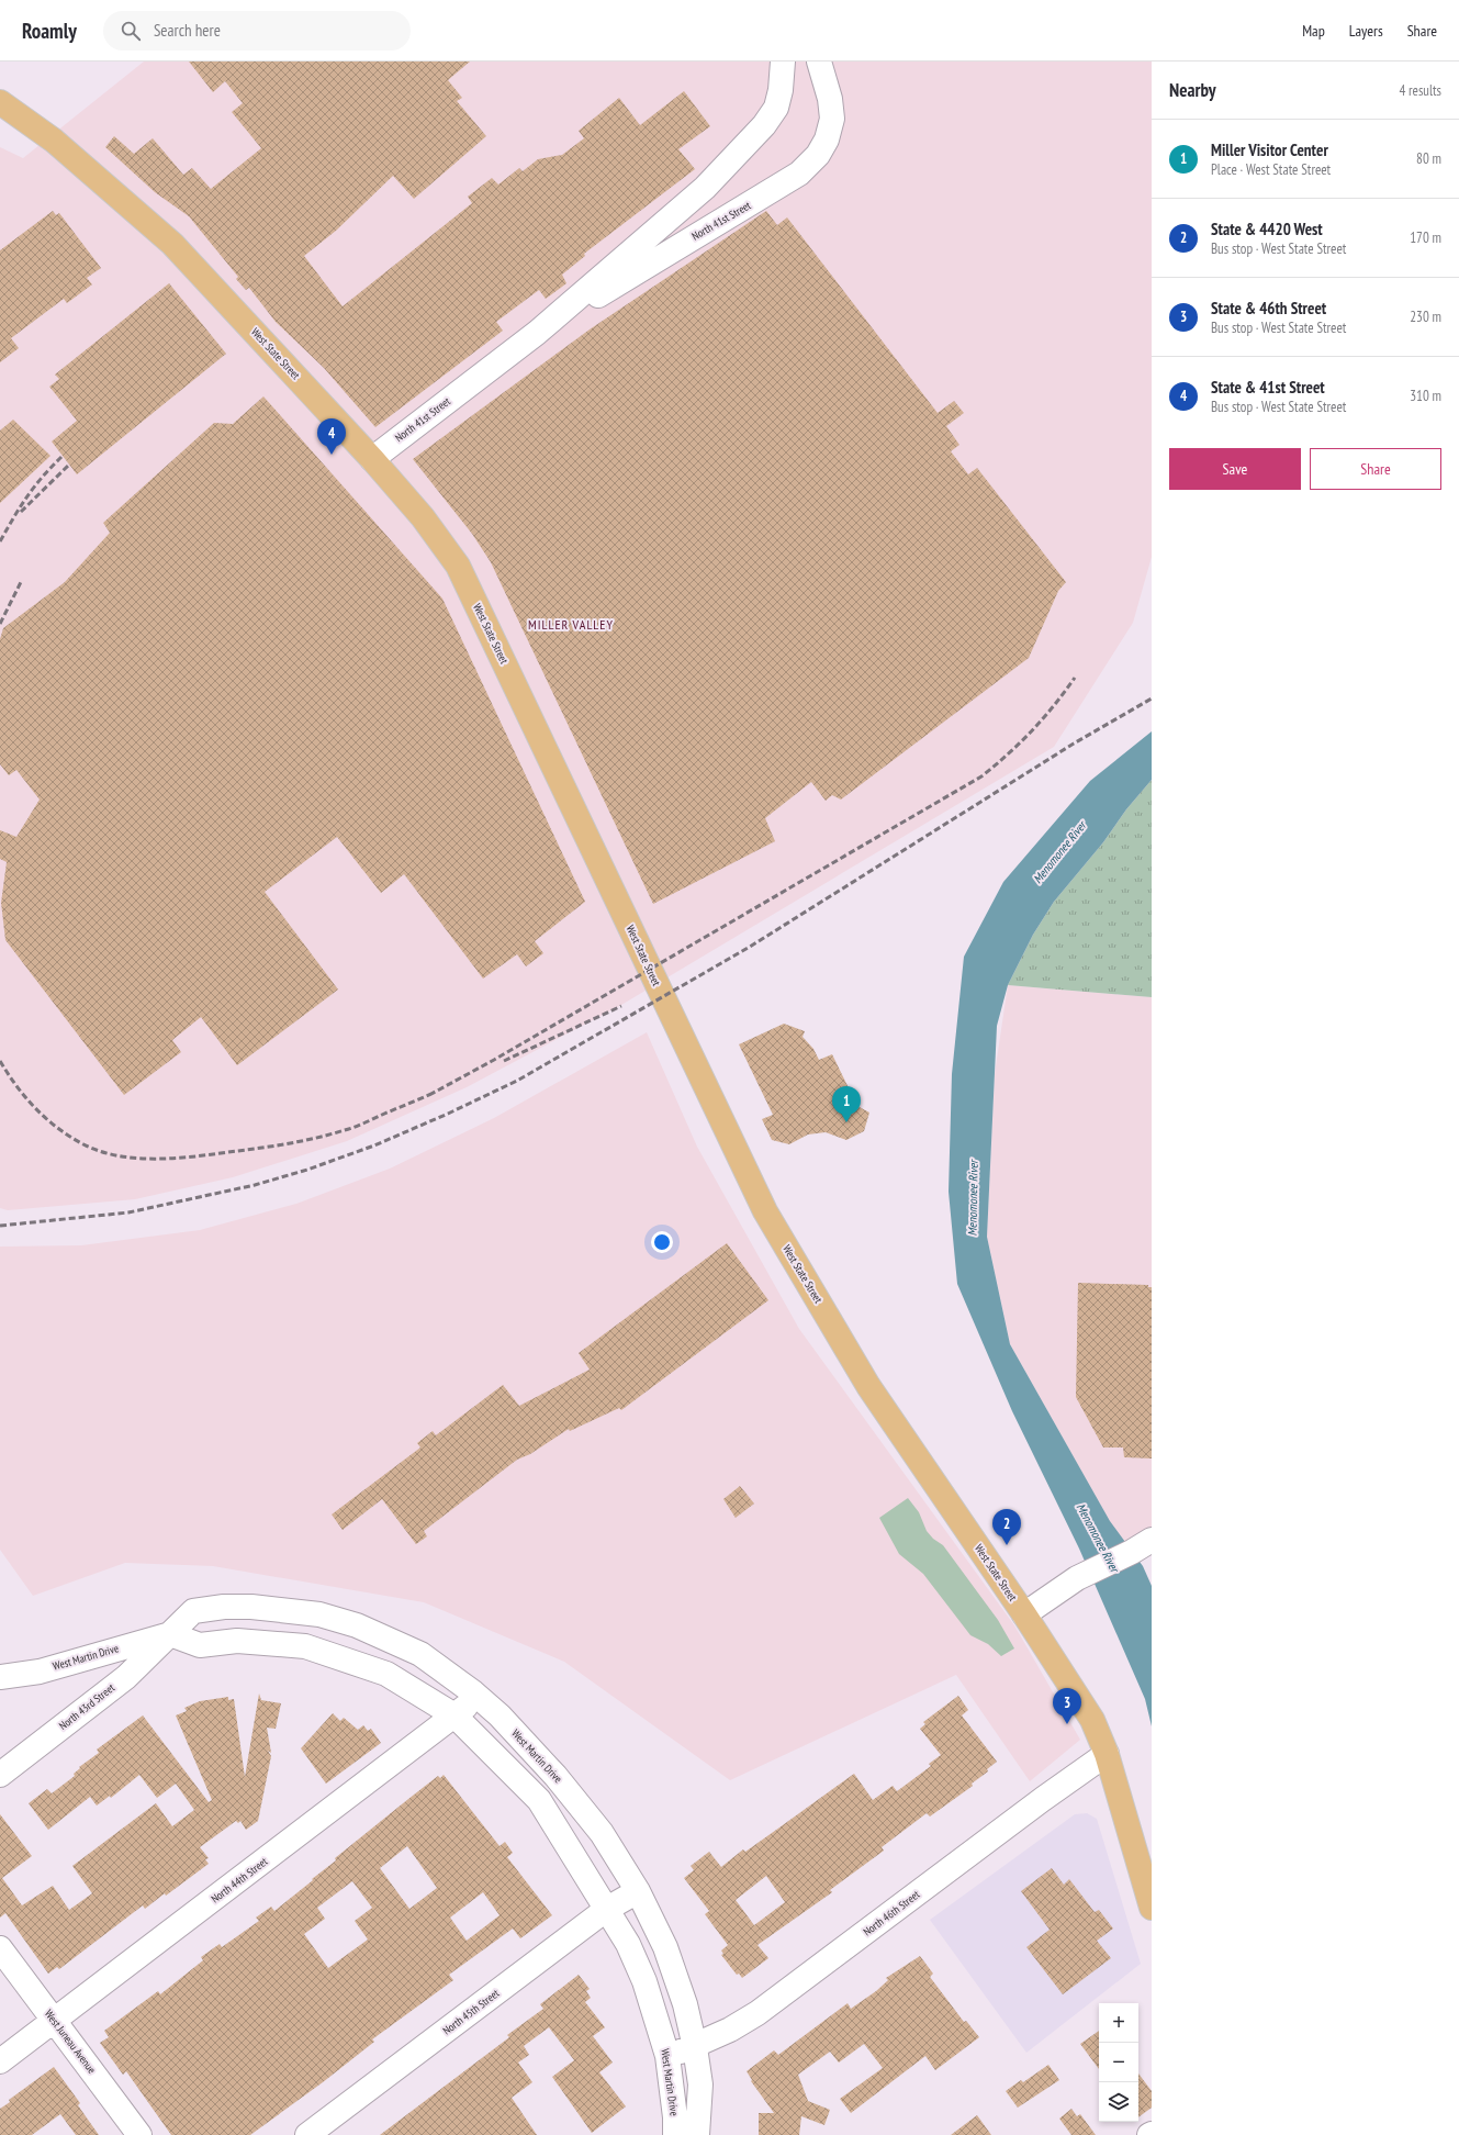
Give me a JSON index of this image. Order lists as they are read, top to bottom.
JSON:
{
  "streets": {
    "main road": ["West State Street"],
    "street": [
      "North 41st Street",
      "West Martin Drive",
      "North 43rd Street",
      "North 44th Street",
      "North 46th Street",
      "North 45th Street",
      "West Juneau Avenue"
    ]
  },
  "crossings": [
    ["North 41st Street", "West State Street"],
    ["West State Street", "North 46th Street"],
    ["West Martin Drive", "North 43rd Street"],
    ["West Martin Drive", "North 44th Street"],
    ["West Martin Drive", "North 46th Street"],
    ["West Martin Drive", "North 45th Street"],
    ["North 44th Street", "West Juneau Avenue"]
  ],
  "districts": ["MILLER VALLEY"],
  "water": ["Menomonee River"],
  "page": {
    "header": "Roamly",
    "search": "Search here",
    "nav": ["Map", "Layers", "Share"],
    "heading": ["Nearby", "4 results"],
    "list": [
      {
        "mark": "1",
        "name": "Miller Visitor Center",
        "note": "Place · West State Street",
        "value": "80 m"
      },
      {
        "mark": "2",
        "name": "State & 4420 West",
        "note": "Bus stop · West State Street",
        "value": "170 m"
      },
      {
        "mark": "3",
        "name": "State & 46th Street",
        "note": "Bus stop · West State Street",
        "value": "230 m"
      },
      {
        "mark": "4",
        "name": "State & 41st Street",
        "note": "Bus stop · West State Street",
        "value": "310 m"
      }
    ],
    "pins": [
      "4",
      "1",
      "2",
      "3"
    ],
    "buttons": ["Save", "Share"],
    "map_buttons": ["+", "−"]
  }
}
